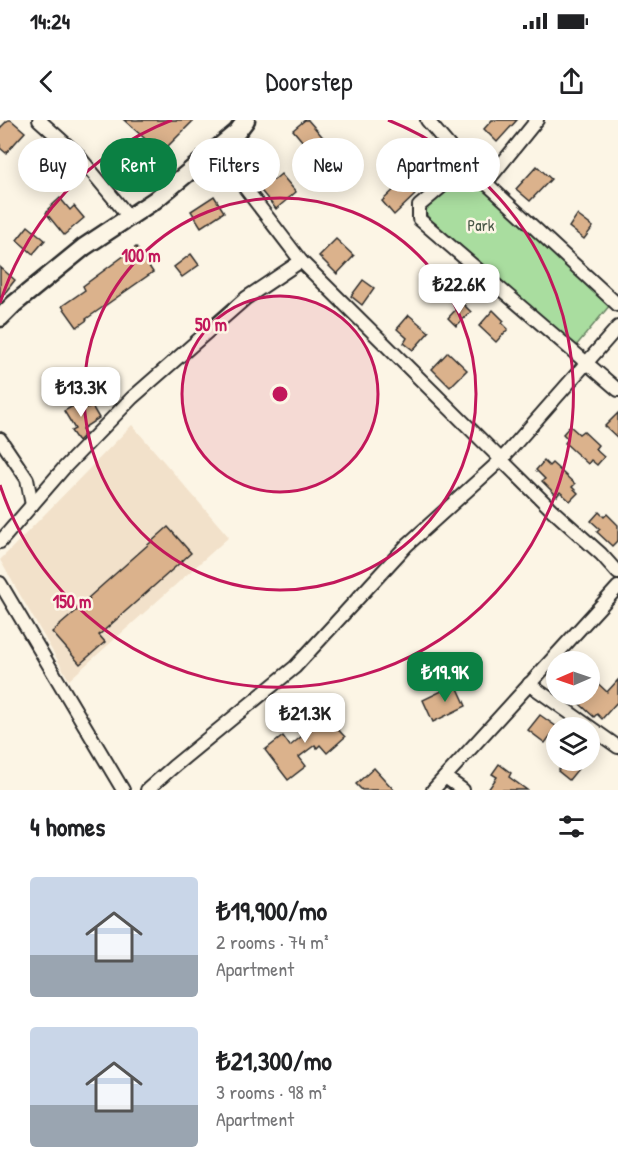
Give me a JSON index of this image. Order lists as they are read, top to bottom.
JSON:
{
  "parks": ["Park"],
  "north": "left",
  "page": {
    "status": "14:24",
    "header": "Doorstep",
    "chip": [
      "Buy",
      "Rent",
      "Filters",
      "New",
      "Apartment"
    ],
    "price": [
      "₺22.6K",
      "₺13.3K",
      "₺19.9K",
      "₺21.3K"
    ],
    "heading": "4 homes",
    "list": [
      {
        "name": "₺19,900/mo",
        "note": "2 rooms · 74 m² · Apartment"
      },
      {
        "name": "₺21,300/mo",
        "note": "3 rooms · 98 m² · Apartment"
      }
    ]
  },
  "rings": ["100 m", "50 m", "150 m"]
}
